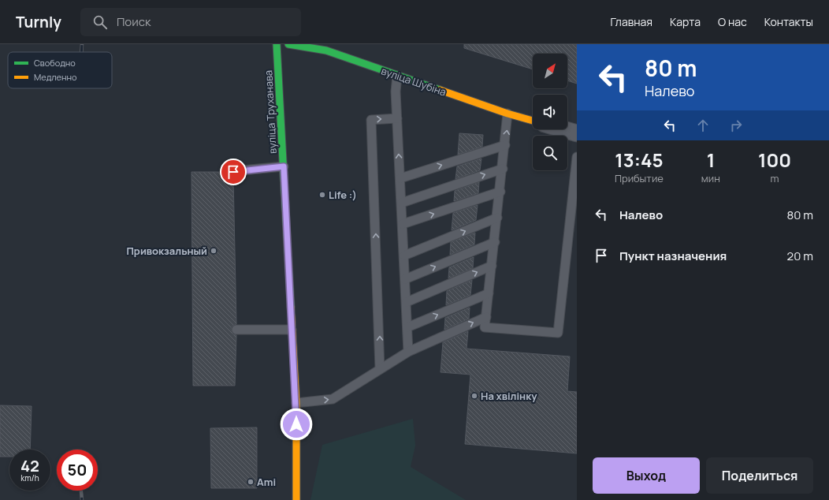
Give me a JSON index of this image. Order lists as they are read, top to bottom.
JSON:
{
  "streets": {
    "main road": ["вуліца Шубіна", "вуліца Труханава"]
  },
  "places": [
    "Life :)",
    "Привокзальный",
    "На хвілінку",
    "Ami"
  ],
  "legend": ["Свободно", "Медленно"],
  "north": "top right",
  "page": {
    "header": "Turnly",
    "search": "Поиск",
    "nav": [
      "Главная",
      "Карта",
      "О нас",
      "Контакты"
    ],
    "turn": ["80 m", "Налево"],
    "eta": [
      "13:45",
      "Прибытие",
      "1",
      "мин",
      "100",
      "m"
    ],
    "list": [
      {
        "name": "Налево",
        "value": "80 m"
      },
      {
        "name": "Пункт назначения",
        "value": "20 m"
      }
    ],
    "speed": "42 km/h",
    "limit": "50",
    "buttons": ["Выход", "Поделиться"]
  }
}
